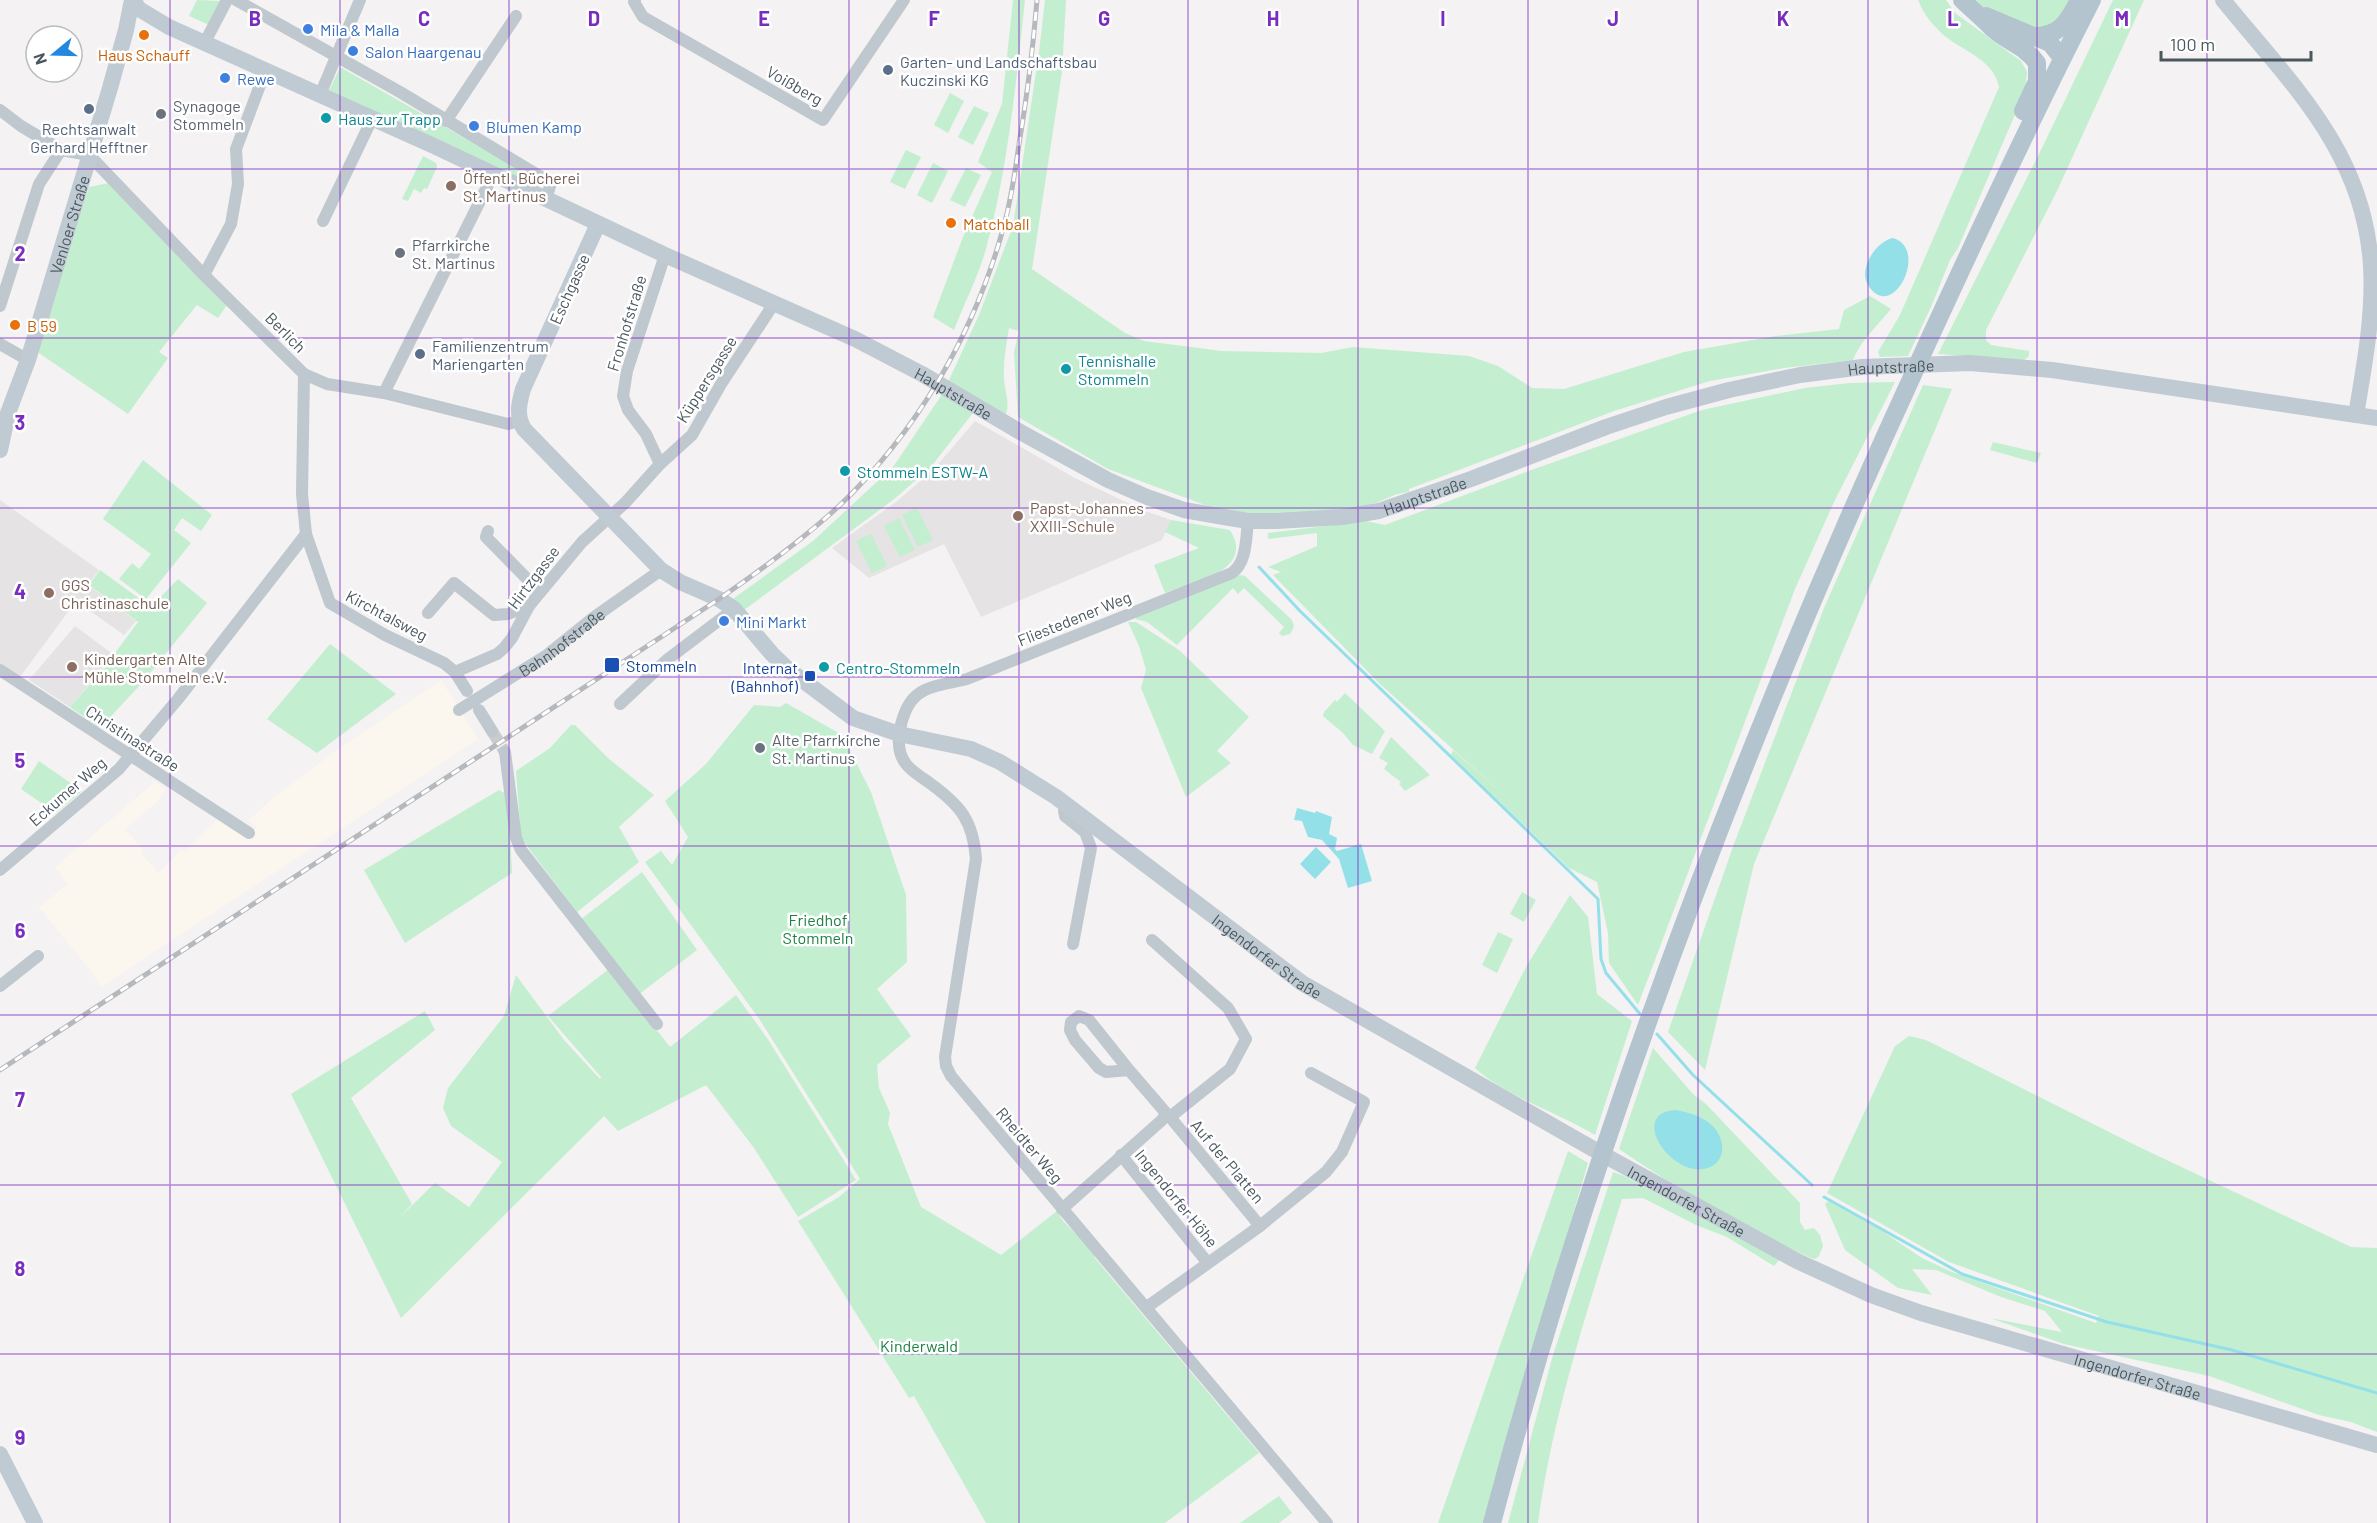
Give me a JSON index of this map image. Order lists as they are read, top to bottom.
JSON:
{
  "streets": {
    "street": [
      "Voißberg",
      "Venloer Straße",
      "Eschgasse",
      "Fronhofstraße",
      "Berlich",
      "Hauptstraße",
      "Küppersgasse",
      "Hirtzgasse",
      "Kirchtalsweg",
      "Fliestedener Weg",
      "Bahnhofstraße",
      "Christinastraße",
      "Eckumer Weg",
      "Ingendorfer Straße",
      "Rheidter Weg",
      "Auf der Platten",
      "Ingendorfer Höhe"
    ]
  },
  "crossings": [
    ["Venloer Straße", "Berlich"],
    ["Venloer Straße", "Hauptstraße"],
    ["Eschgasse", "Berlich"],
    ["Eschgasse", "Hauptstraße"],
    ["Fronhofstraße", "Hauptstraße"],
    ["Fronhofstraße", "Küppersgasse"],
    ["Berlich", "Kirchtalsweg"],
    ["Hauptstraße", "Küppersgasse"],
    ["Hauptstraße", "Fliestedener Weg"],
    ["Küppersgasse", "Hirtzgasse"],
    ["Hirtzgasse", "Kirchtalsweg"],
    ["Kirchtalsweg", "Eckumer Weg"],
    ["Fliestedener Weg", "Ingendorfer Straße"],
    ["Fliestedener Weg", "Rheidter Weg"],
    ["Bahnhofstraße", "Ingendorfer Straße"],
    ["Christinastraße", "Eckumer Weg"],
    ["Ingendorfer Straße", "Rheidter Weg"],
    ["Rheidter Weg", "Auf der Platten"],
    ["Rheidter Weg", "Ingendorfer Höhe"],
    ["Auf der Platten", "Ingendorfer Höhe"]
  ],
  "parks": ["Friedhof Stommeln", "Kinderwald"],
  "places": {
    "other": [
      "Mila & Malla",
      "Haus Schauff",
      "Salon Haargenau",
      "Garten- und Landschaftsbau Kuczinski KG",
      "Rewe",
      "Rechtsanwalt Gerhard Hefftner",
      "Synagoge Stommeln",
      "Haus zur Trapp",
      "Blumen Kamp",
      "Öffentl. Bücherei St. Martinus",
      "Matchball",
      "Pfarrkirche St. Martinus",
      "B 59",
      "Familienzentrum Mariengarten",
      "Tennishalle Stommeln",
      "Stommeln ESTW-A",
      "Papst-Johannes XXIII-Schule",
      "GGS Christinaschule",
      "Mini Markt",
      "Kindergarten Alte Mühle Stommeln e.V.",
      "Centro-Stommeln",
      "Alte Pfarrkirche St. Martinus"
    ],
    "transit": ["Stommeln", "Internat (Bahnhof)"]
  },
  "scale_bar": "100 m",
  "north": "left",
  "grid": {
    "columns": [
      "B",
      "C",
      "D",
      "E",
      "F",
      "G",
      "H",
      "I",
      "J",
      "K",
      "L",
      "M"
    ],
    "rows": [
      "2",
      "3",
      "4",
      "5",
      "6",
      "7",
      "8",
      "9"
    ]
  }
}
